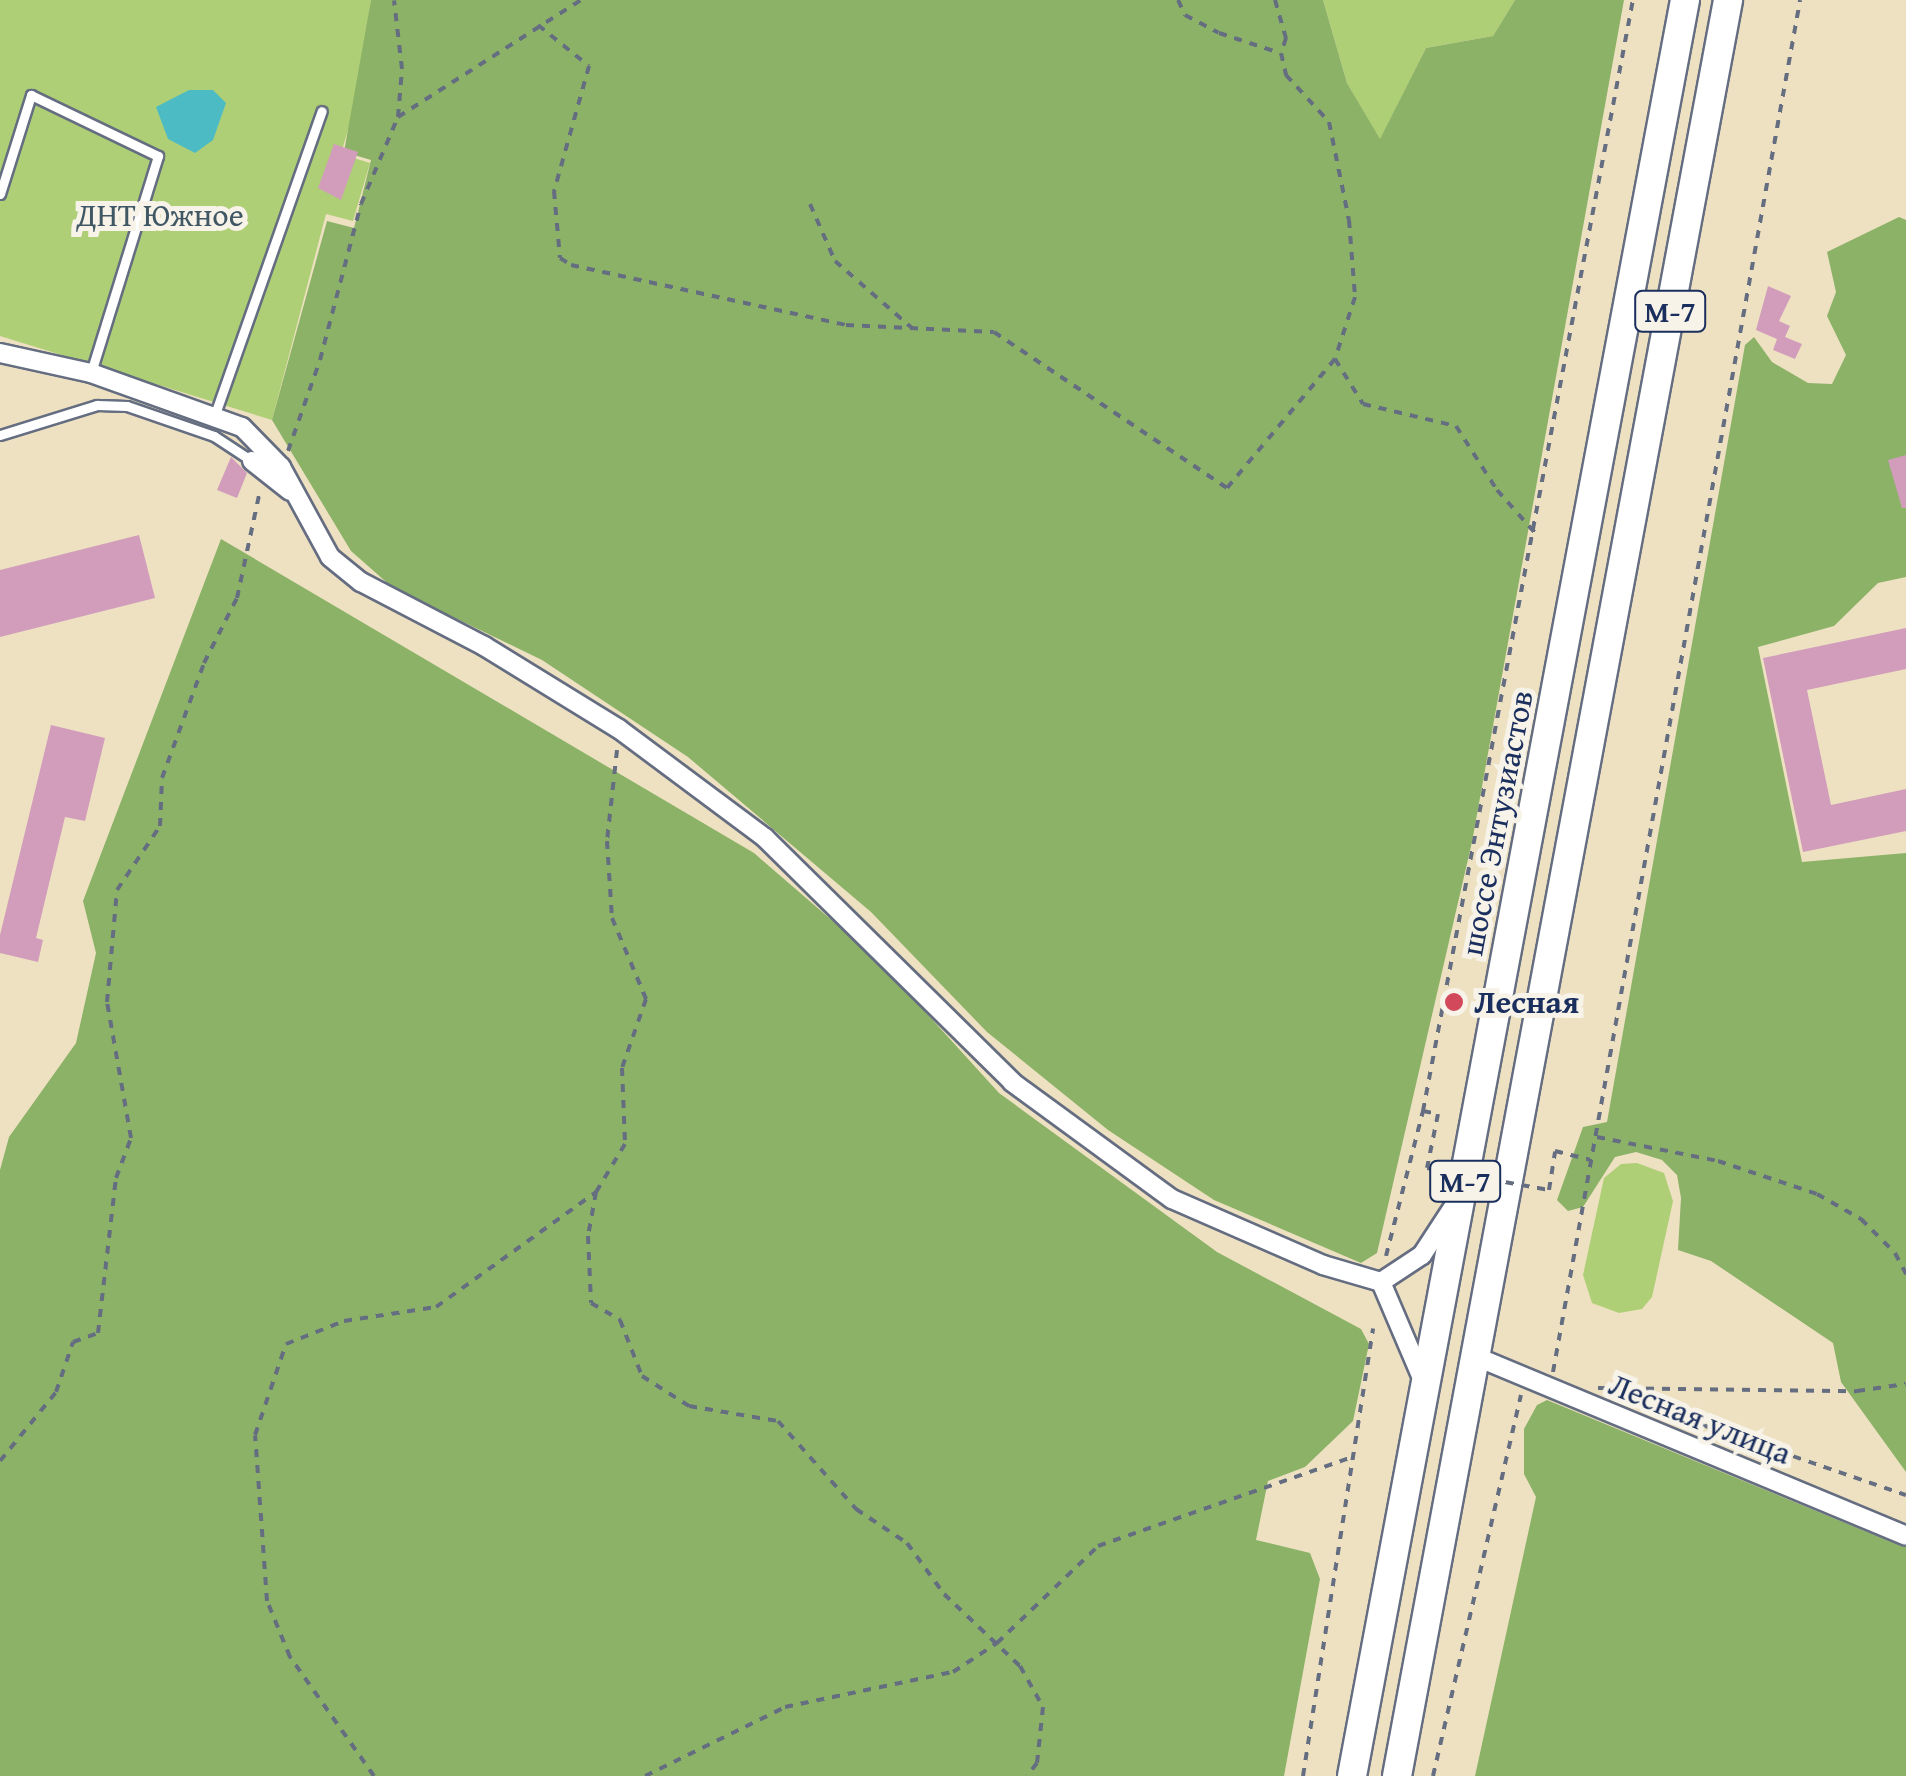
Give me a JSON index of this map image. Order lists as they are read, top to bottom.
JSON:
{
  "streets": {
    "highway": ["М-7", "шоссе Энтузиастов"],
    "street": ["Лесная улица"]
  },
  "crossings": [
    ["М-7", "Лесная улица"]
  ],
  "parks": ["ДНТ Южное"],
  "places": ["Лесная"]
}
